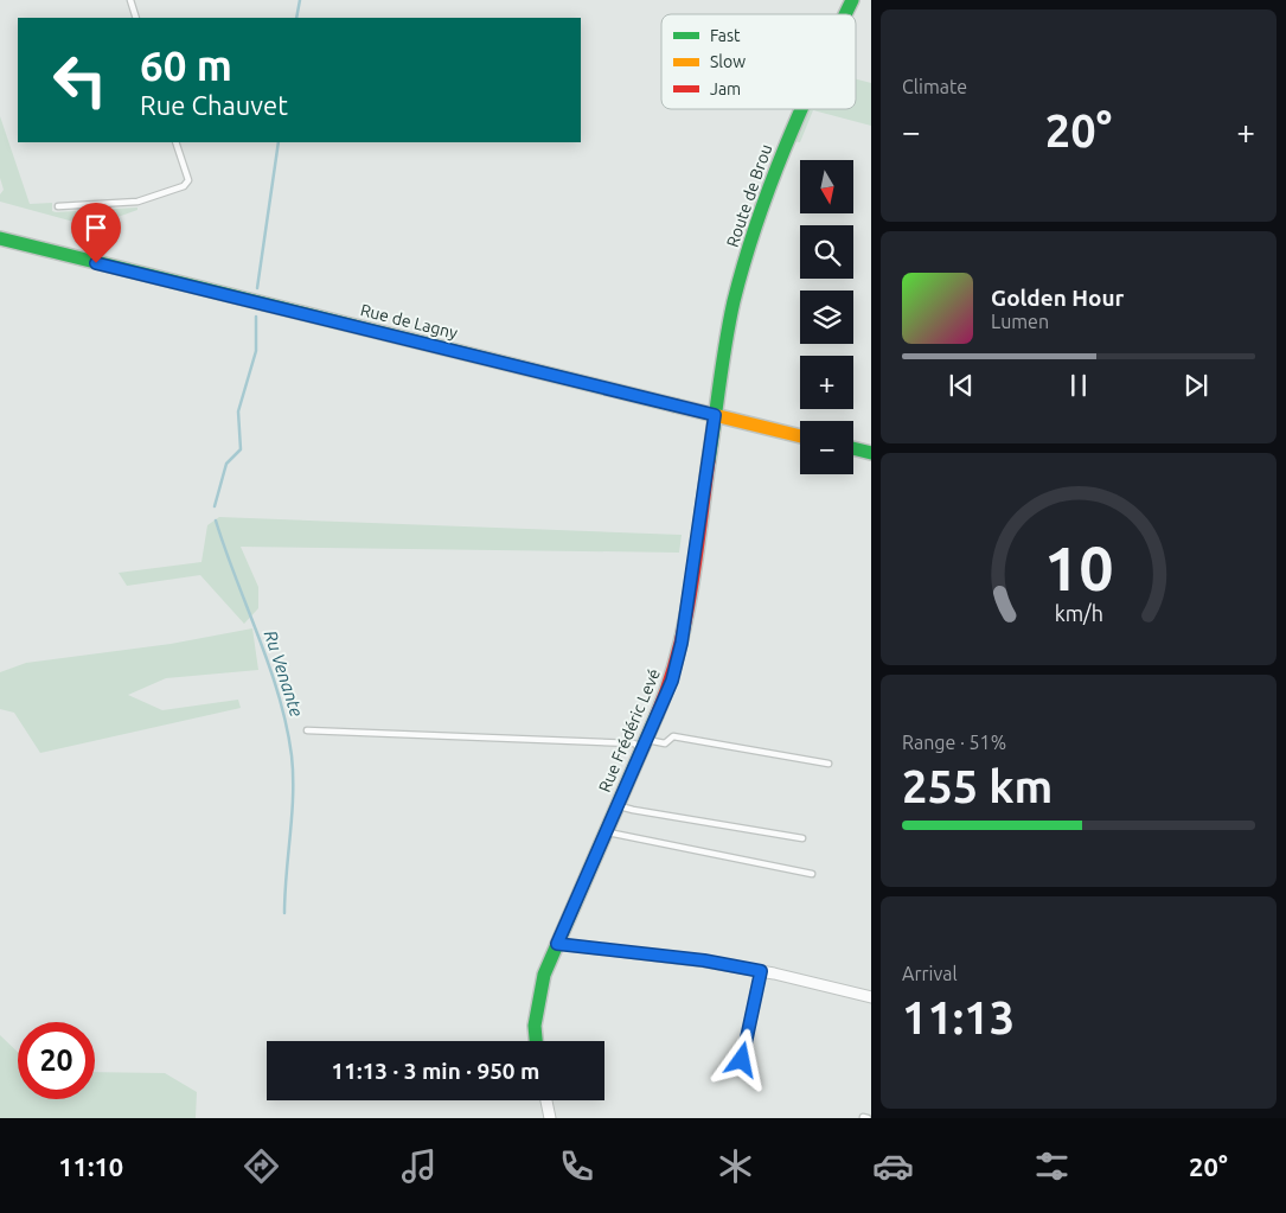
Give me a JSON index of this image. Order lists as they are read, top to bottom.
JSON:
{
  "streets": {
    "street": ["Route de Brou", "Rue de Lagny", "Rue Frédéric Levé"]
  },
  "crossings": [
    ["Route de Brou", "Rue de Lagny"],
    ["Route de Brou", "Rue Frédéric Levé"],
    ["Rue de Lagny", "Rue Frédéric Levé"]
  ],
  "water": ["Ru Venante"],
  "legend": ["Fast", "Slow", "Jam"],
  "north": "bottom",
  "page": {
    "tile": [
      "Climate",
      ["Range · 51%", "255 km"],
      ["Arrival", "11:13"]
    ],
    "turn": ["60 m", "Rue Chauvet"],
    "heat": ["−", "20°", "+"],
    "map_buttons": ["+", "−"],
    "song": ["Golden Hour", "Lumen"],
    "limit": "20",
    "trip": "11:13 · 3 min · 950 m",
    "tabs": ["11:10", "20°"],
    "gauge": ["10", "km/h"]
  }
}
